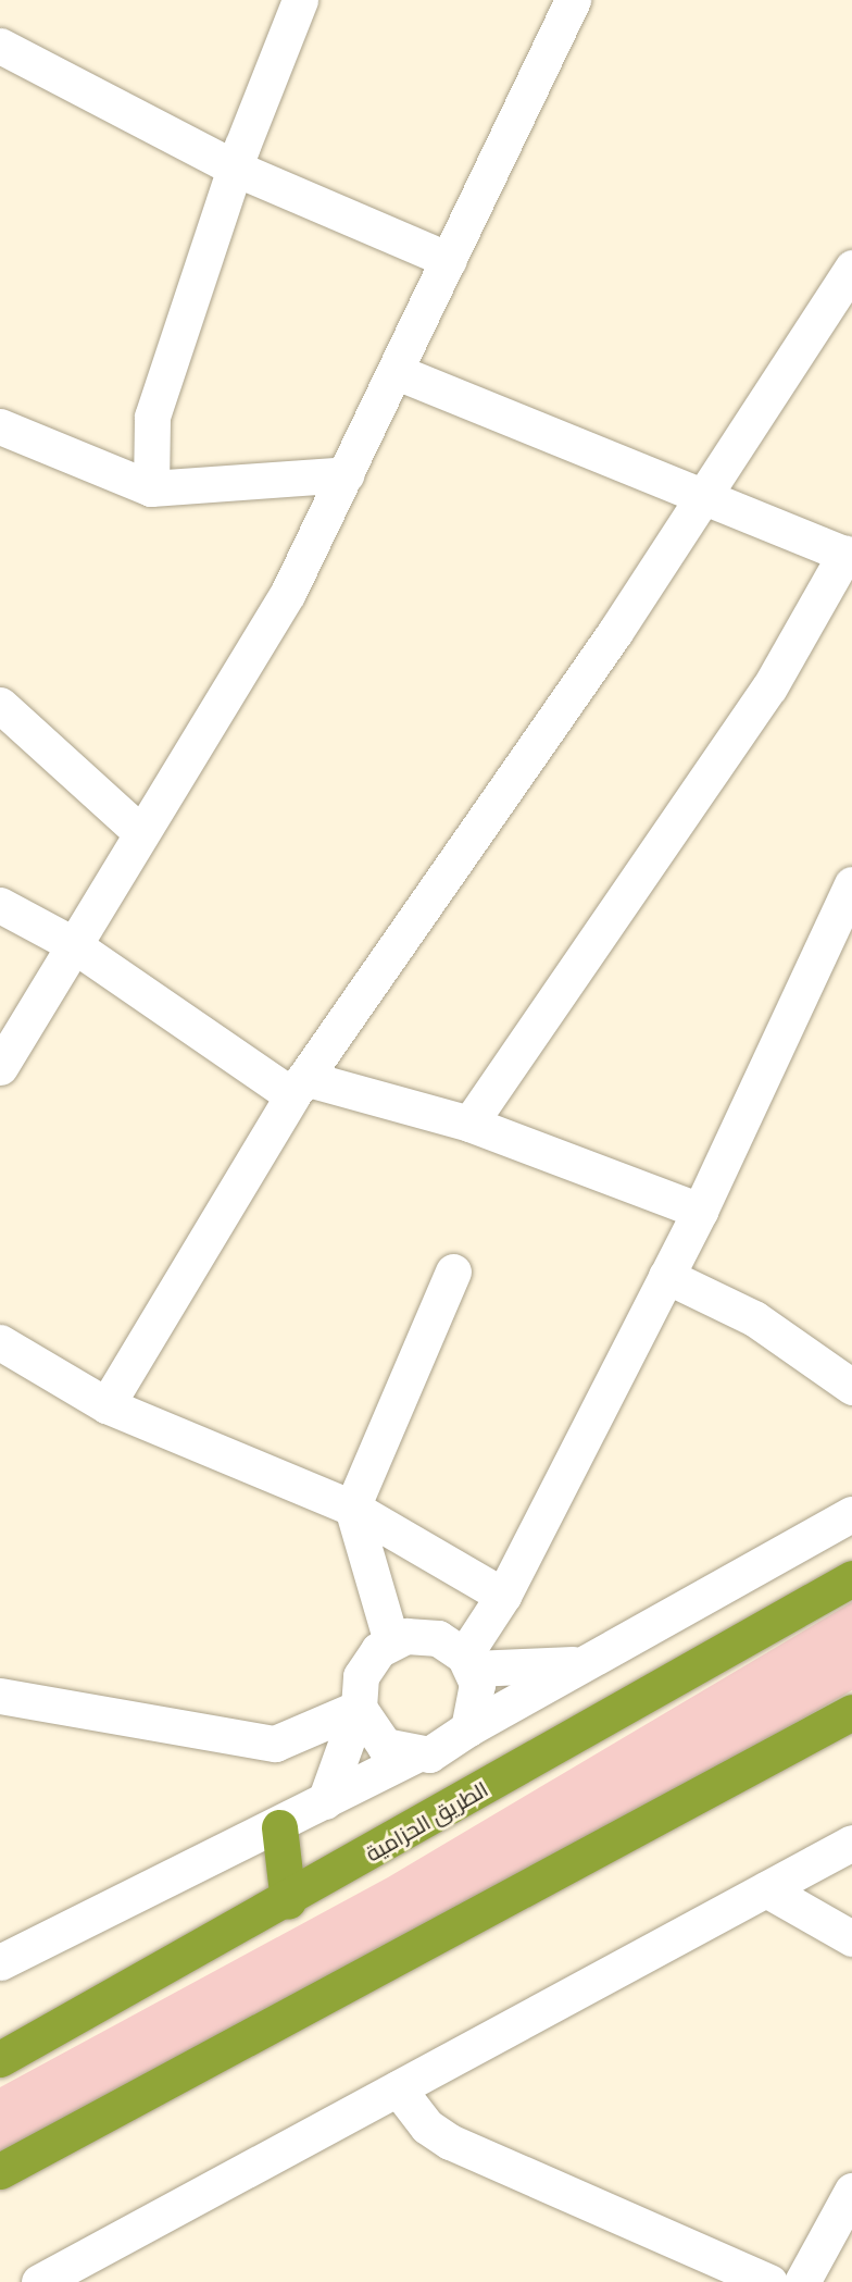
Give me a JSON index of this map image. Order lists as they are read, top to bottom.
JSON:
{
  "streets": {
    "highway": ["الطريق الحزامية"]
  }
}
